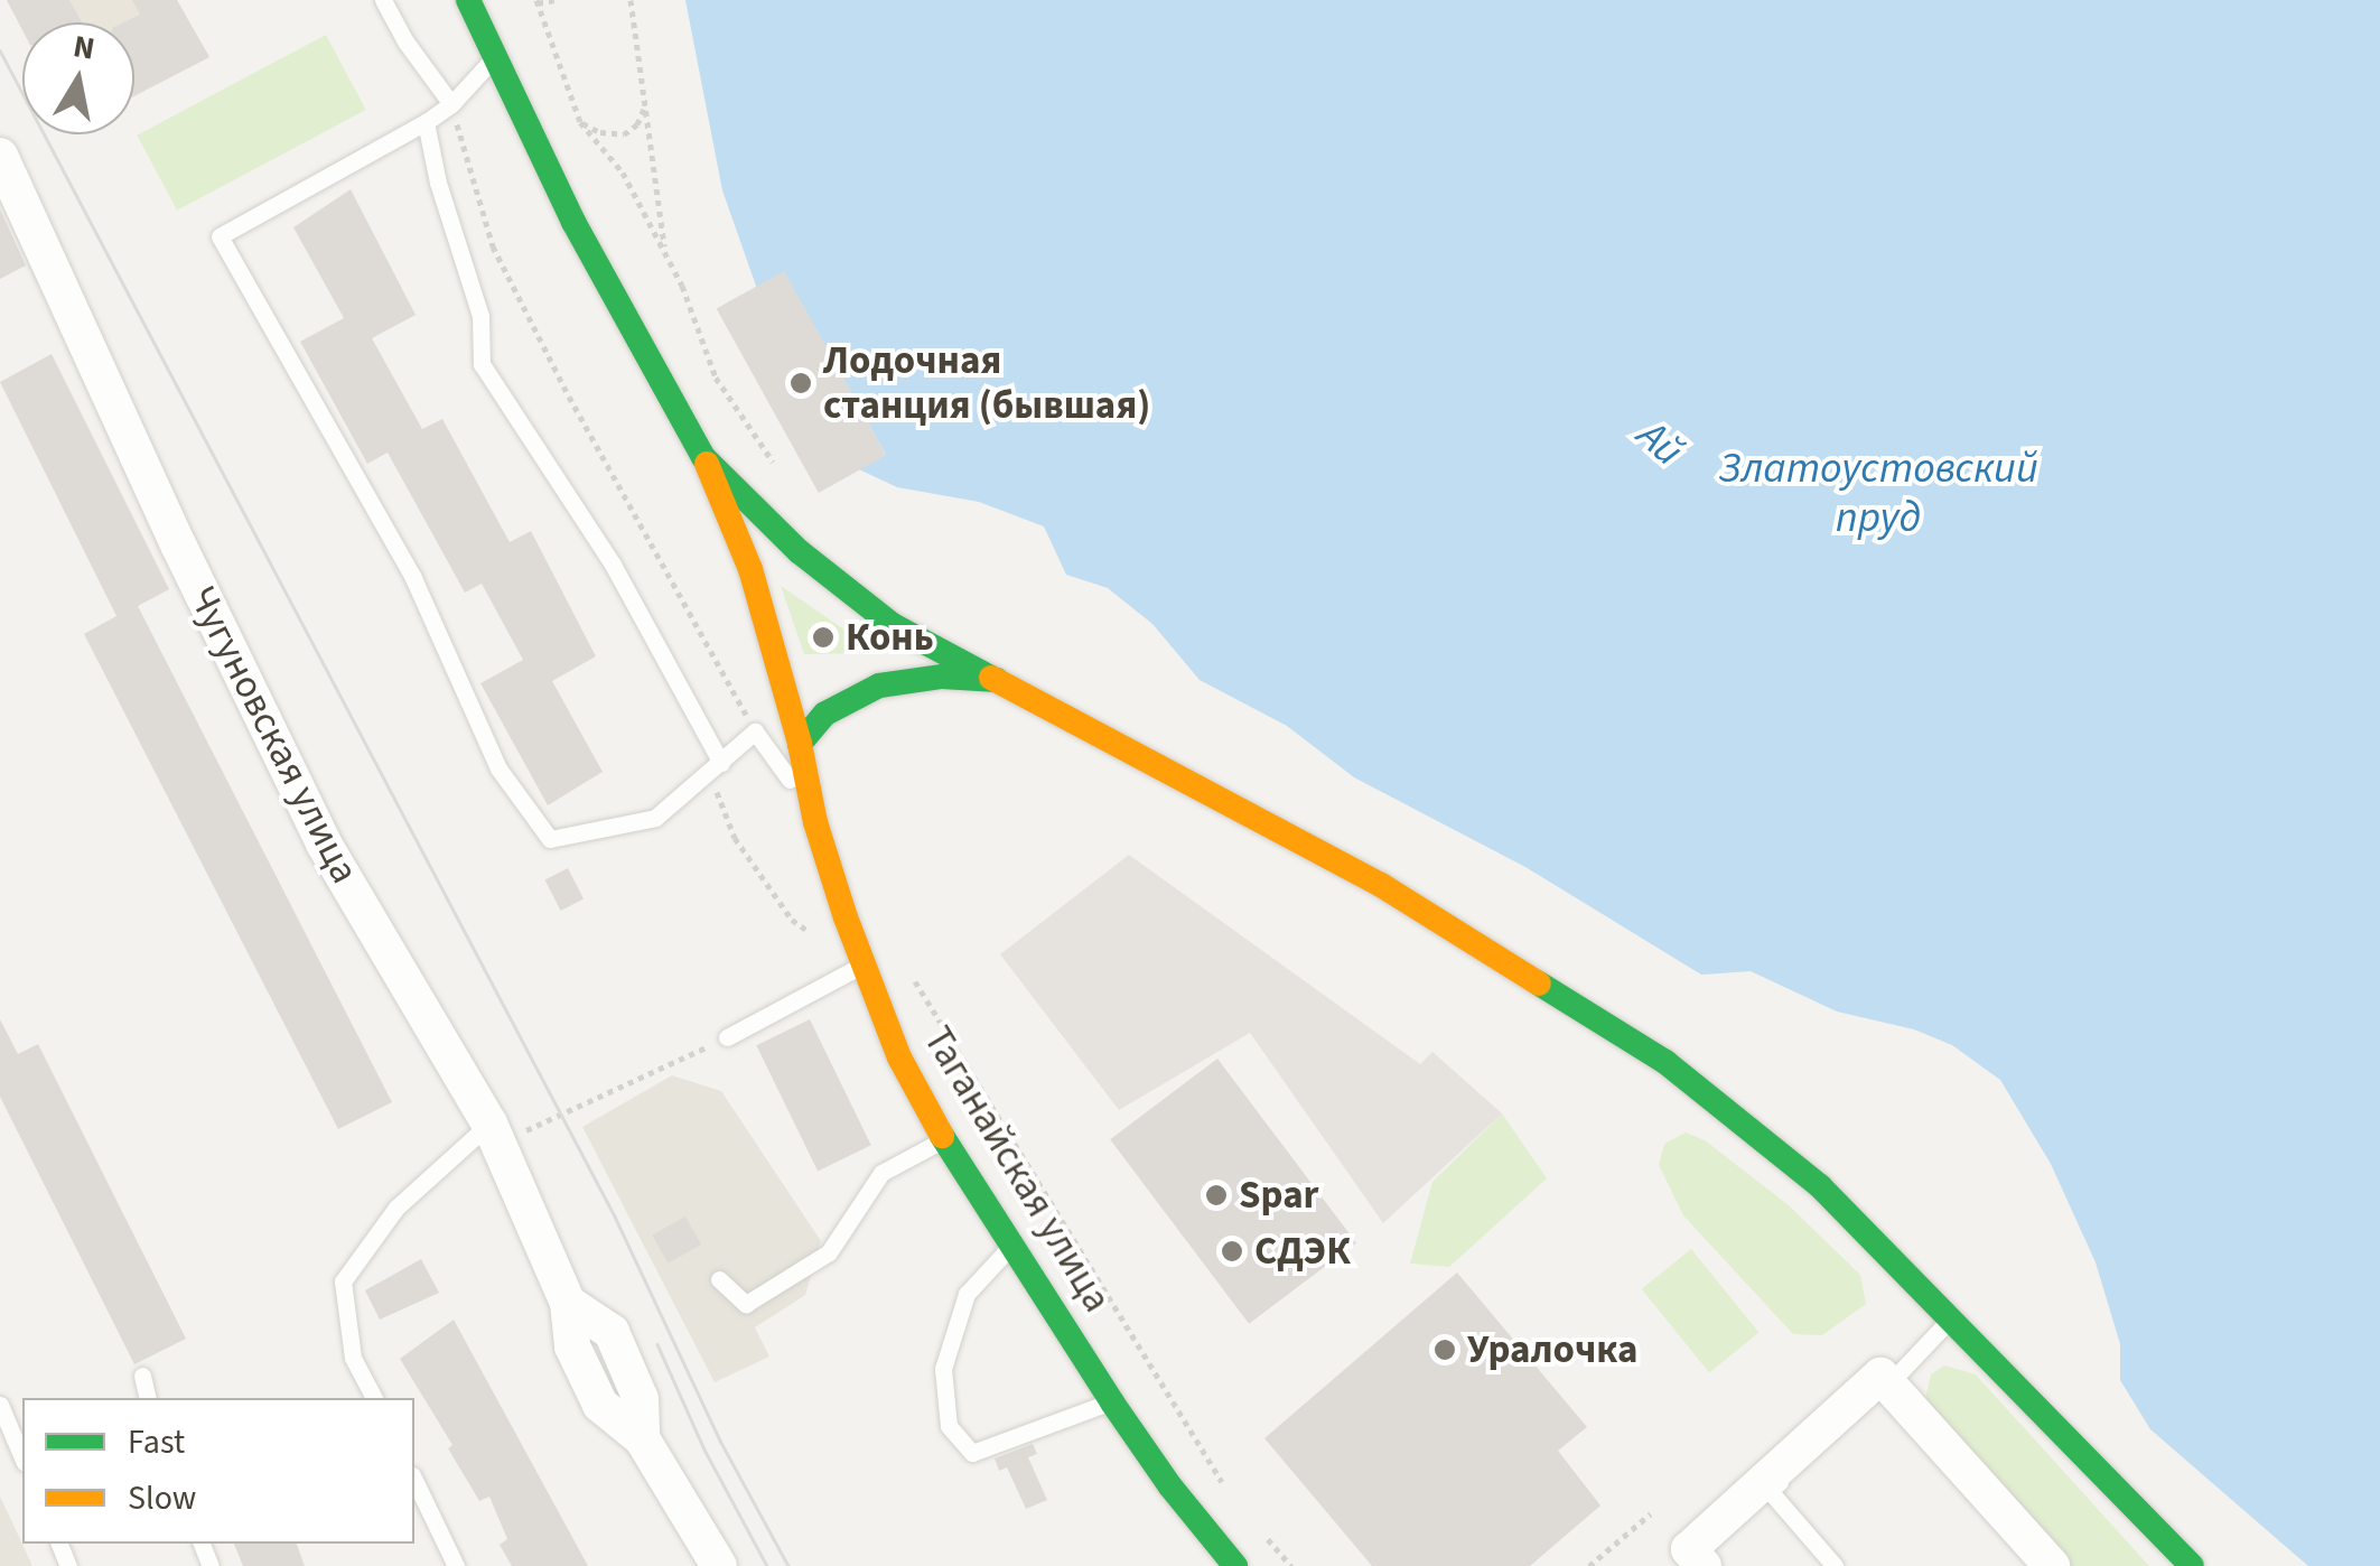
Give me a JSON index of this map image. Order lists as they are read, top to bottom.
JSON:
{
  "streets": {
    "main road": ["Таганайская улица"],
    "street": ["Чугуновская улица"]
  },
  "water": ["Ай", "Златоустовский пруд"],
  "places": [
    "Лодочная станция (бывшая)",
    "Конь",
    "Spar",
    "СДЭК",
    "Уралочка"
  ],
  "legend": ["Fast", "Slow"],
  "north": "top"
}
